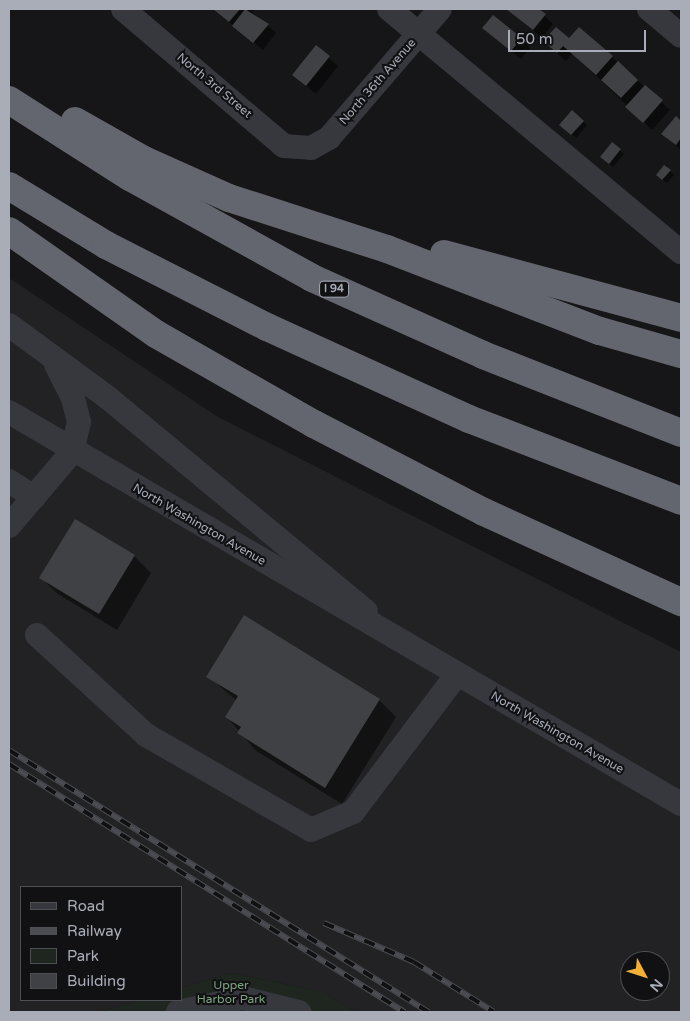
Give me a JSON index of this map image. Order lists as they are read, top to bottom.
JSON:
{
  "streets": {
    "highway": ["I 94"],
    "street": ["North 36th Avenue", "North 3rd Street", "North Washington Avenue"]
  },
  "crossings": [
    ["North 36th Avenue", "North 3rd Street"]
  ],
  "parks": ["Upper Harbor Park"],
  "legend": [
    "Road",
    "Railway",
    "Park",
    "Building"
  ],
  "scale_bar": "50 m",
  "north": "bottom right"
}
